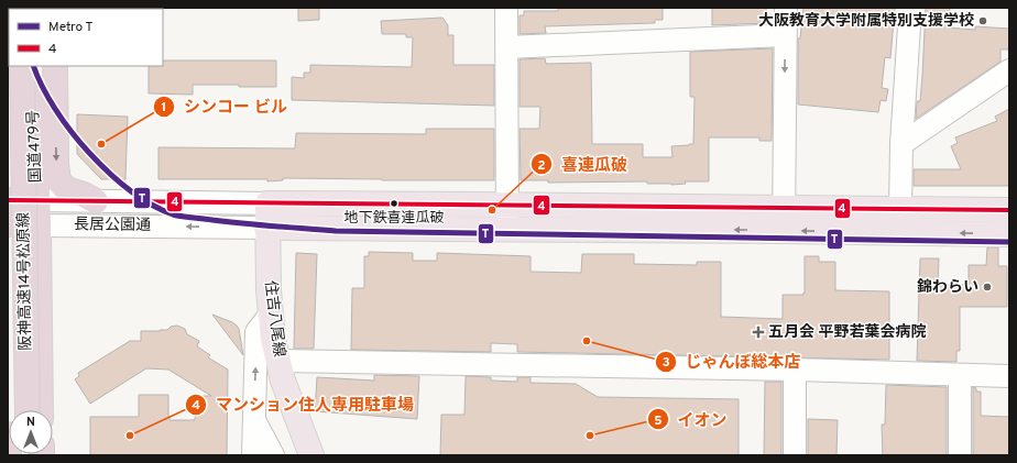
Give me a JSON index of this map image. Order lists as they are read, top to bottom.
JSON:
{
  "streets": {
    "highway": ["国道479号", "長居公園通", "阪神高速14号松原線"],
    "main road": ["住吉八尾線"]
  },
  "crossings": [
    ["国道479号", "長居公園通"],
    ["長居公園通", "住吉八尾線"]
  ],
  "places": {
    "other": [
      "大阪教育大学附属特別支援学校",
      "シンコー ビル",
      "地下鉄喜連瓜破",
      "喜連瓜破",
      "錦わらい",
      "じゃんぼ総本店",
      "マンション住人専用駐車場",
      "イオン"
    ],
    "health": ["五月会 平野若葉会病院"]
  },
  "lines": ["metro line T", "transit line 4"],
  "legend": ["Metro T", "4"],
  "north": "top"
}
